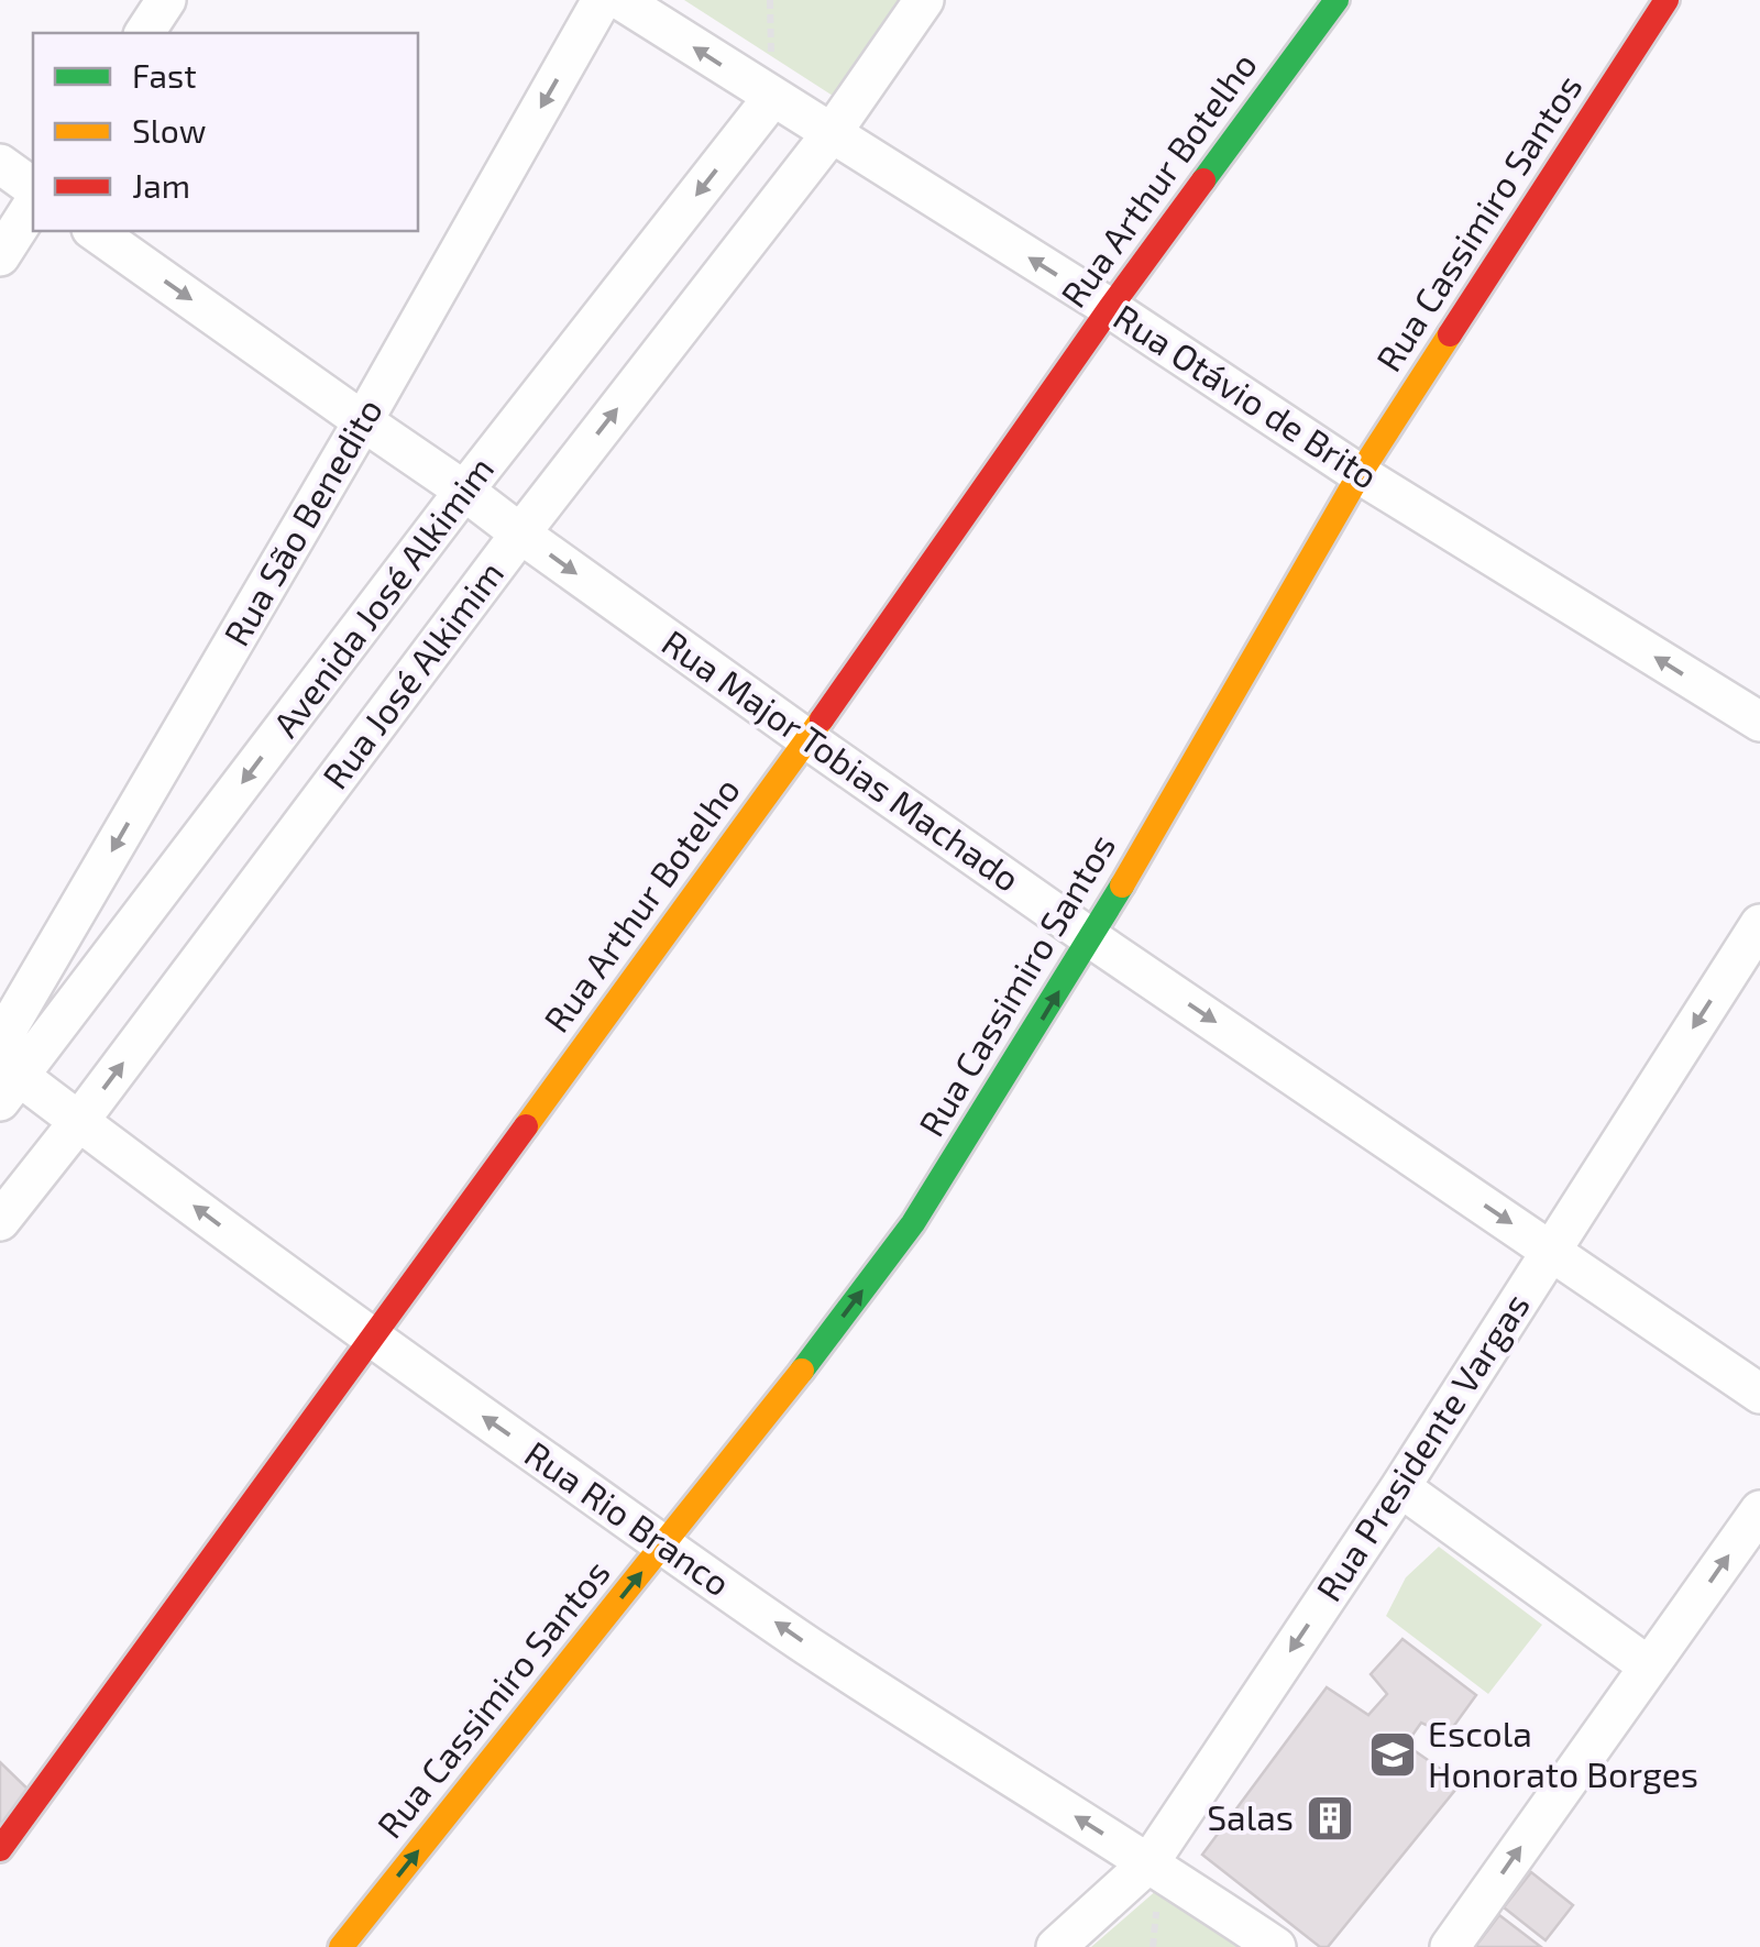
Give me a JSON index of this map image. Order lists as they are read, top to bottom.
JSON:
{
  "streets": {
    "street": [
      "Rua Arthur Botelho",
      "Rua Cassimiro Santos",
      "Rua Otávio de Brito",
      "Rua São Benedito",
      "Avenida José Alkimim",
      "Rua José Alkimim",
      "Rua Major Tobias Machado",
      "Rua Presidente Vargas",
      "Rua Rio Branco"
    ]
  },
  "crossings": [
    ["Rua Arthur Botelho", "Rua Otávio de Brito"],
    ["Rua Arthur Botelho", "Rua Major Tobias Machado"],
    ["Rua Arthur Botelho", "Rua Rio Branco"],
    ["Rua Cassimiro Santos", "Rua Otávio de Brito"],
    ["Rua Cassimiro Santos", "Rua Major Tobias Machado"],
    ["Rua Cassimiro Santos", "Rua Rio Branco"],
    ["Rua Otávio de Brito", "Avenida José Alkimim"],
    ["Rua Otávio de Brito", "Rua José Alkimim"],
    ["Rua São Benedito", "Avenida José Alkimim"],
    ["Rua São Benedito", "Rua Major Tobias Machado"],
    ["Rua São Benedito", "Rua Rio Branco"],
    ["Avenida José Alkimim", "Rua Major Tobias Machado"],
    ["Avenida José Alkimim", "Rua Rio Branco"],
    ["Rua José Alkimim", "Rua Major Tobias Machado"],
    ["Rua José Alkimim", "Rua Rio Branco"],
    ["Rua Major Tobias Machado", "Rua Presidente Vargas"],
    ["Rua Presidente Vargas", "Rua Rio Branco"]
  ],
  "one_way": [
    "Rua Cassimiro Santos",
    "Rua Otávio de Brito",
    "Rua São Benedito",
    "Avenida José Alkimim",
    "Rua José Alkimim",
    "Rua Major Tobias Machado",
    "Rua Rio Branco"
  ],
  "places": {
    "school or university": ["Escola Honorato Borges"],
    "building": ["Salas"]
  },
  "legend": ["Fast", "Slow", "Jam"]
}
